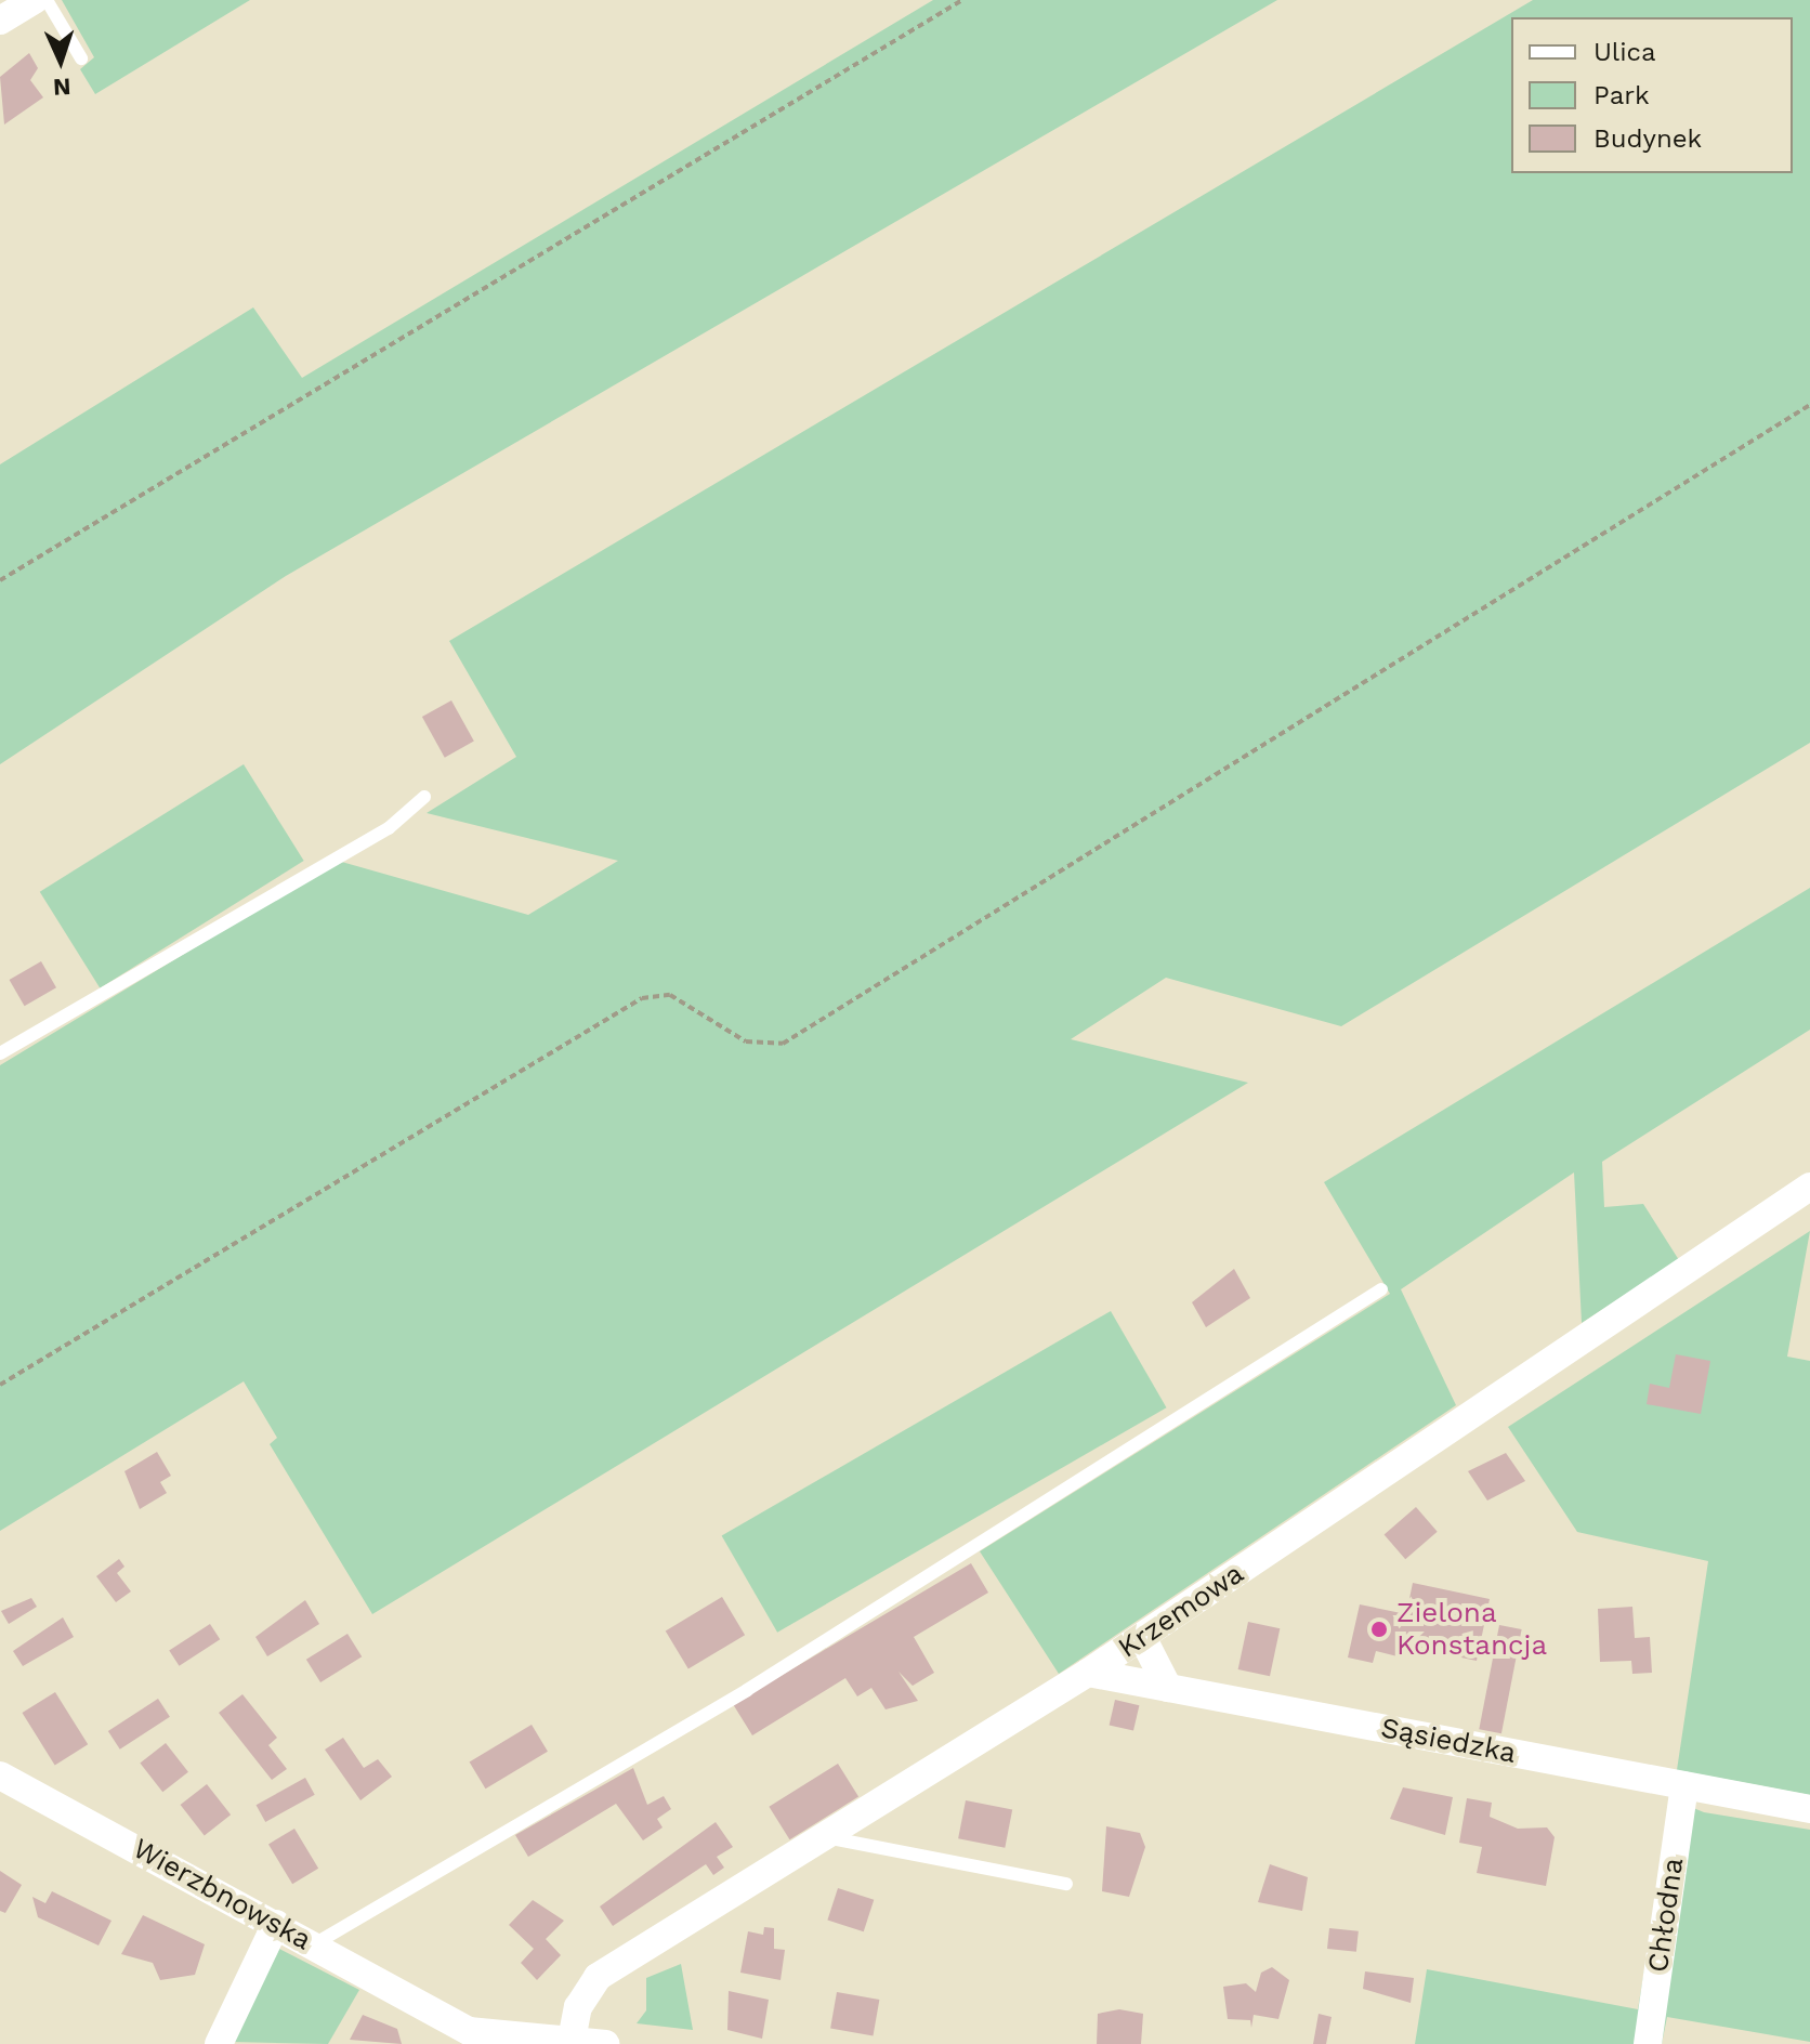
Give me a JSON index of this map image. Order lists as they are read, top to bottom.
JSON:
{
  "streets": {
    "street": [
      "Krzemowa",
      "Sąsiedzka",
      "Wierzbnowska",
      "Chłodna"
    ]
  },
  "crossings": [
    ["Krzemowa", "Sąsiedzka"],
    ["Krzemowa", "Wierzbnowska"],
    ["Sąsiedzka", "Chłodna"]
  ],
  "places": ["Zielona Konstancja"],
  "legend": ["Ulica", "Park", "Budynek"],
  "north": "bottom"
}
